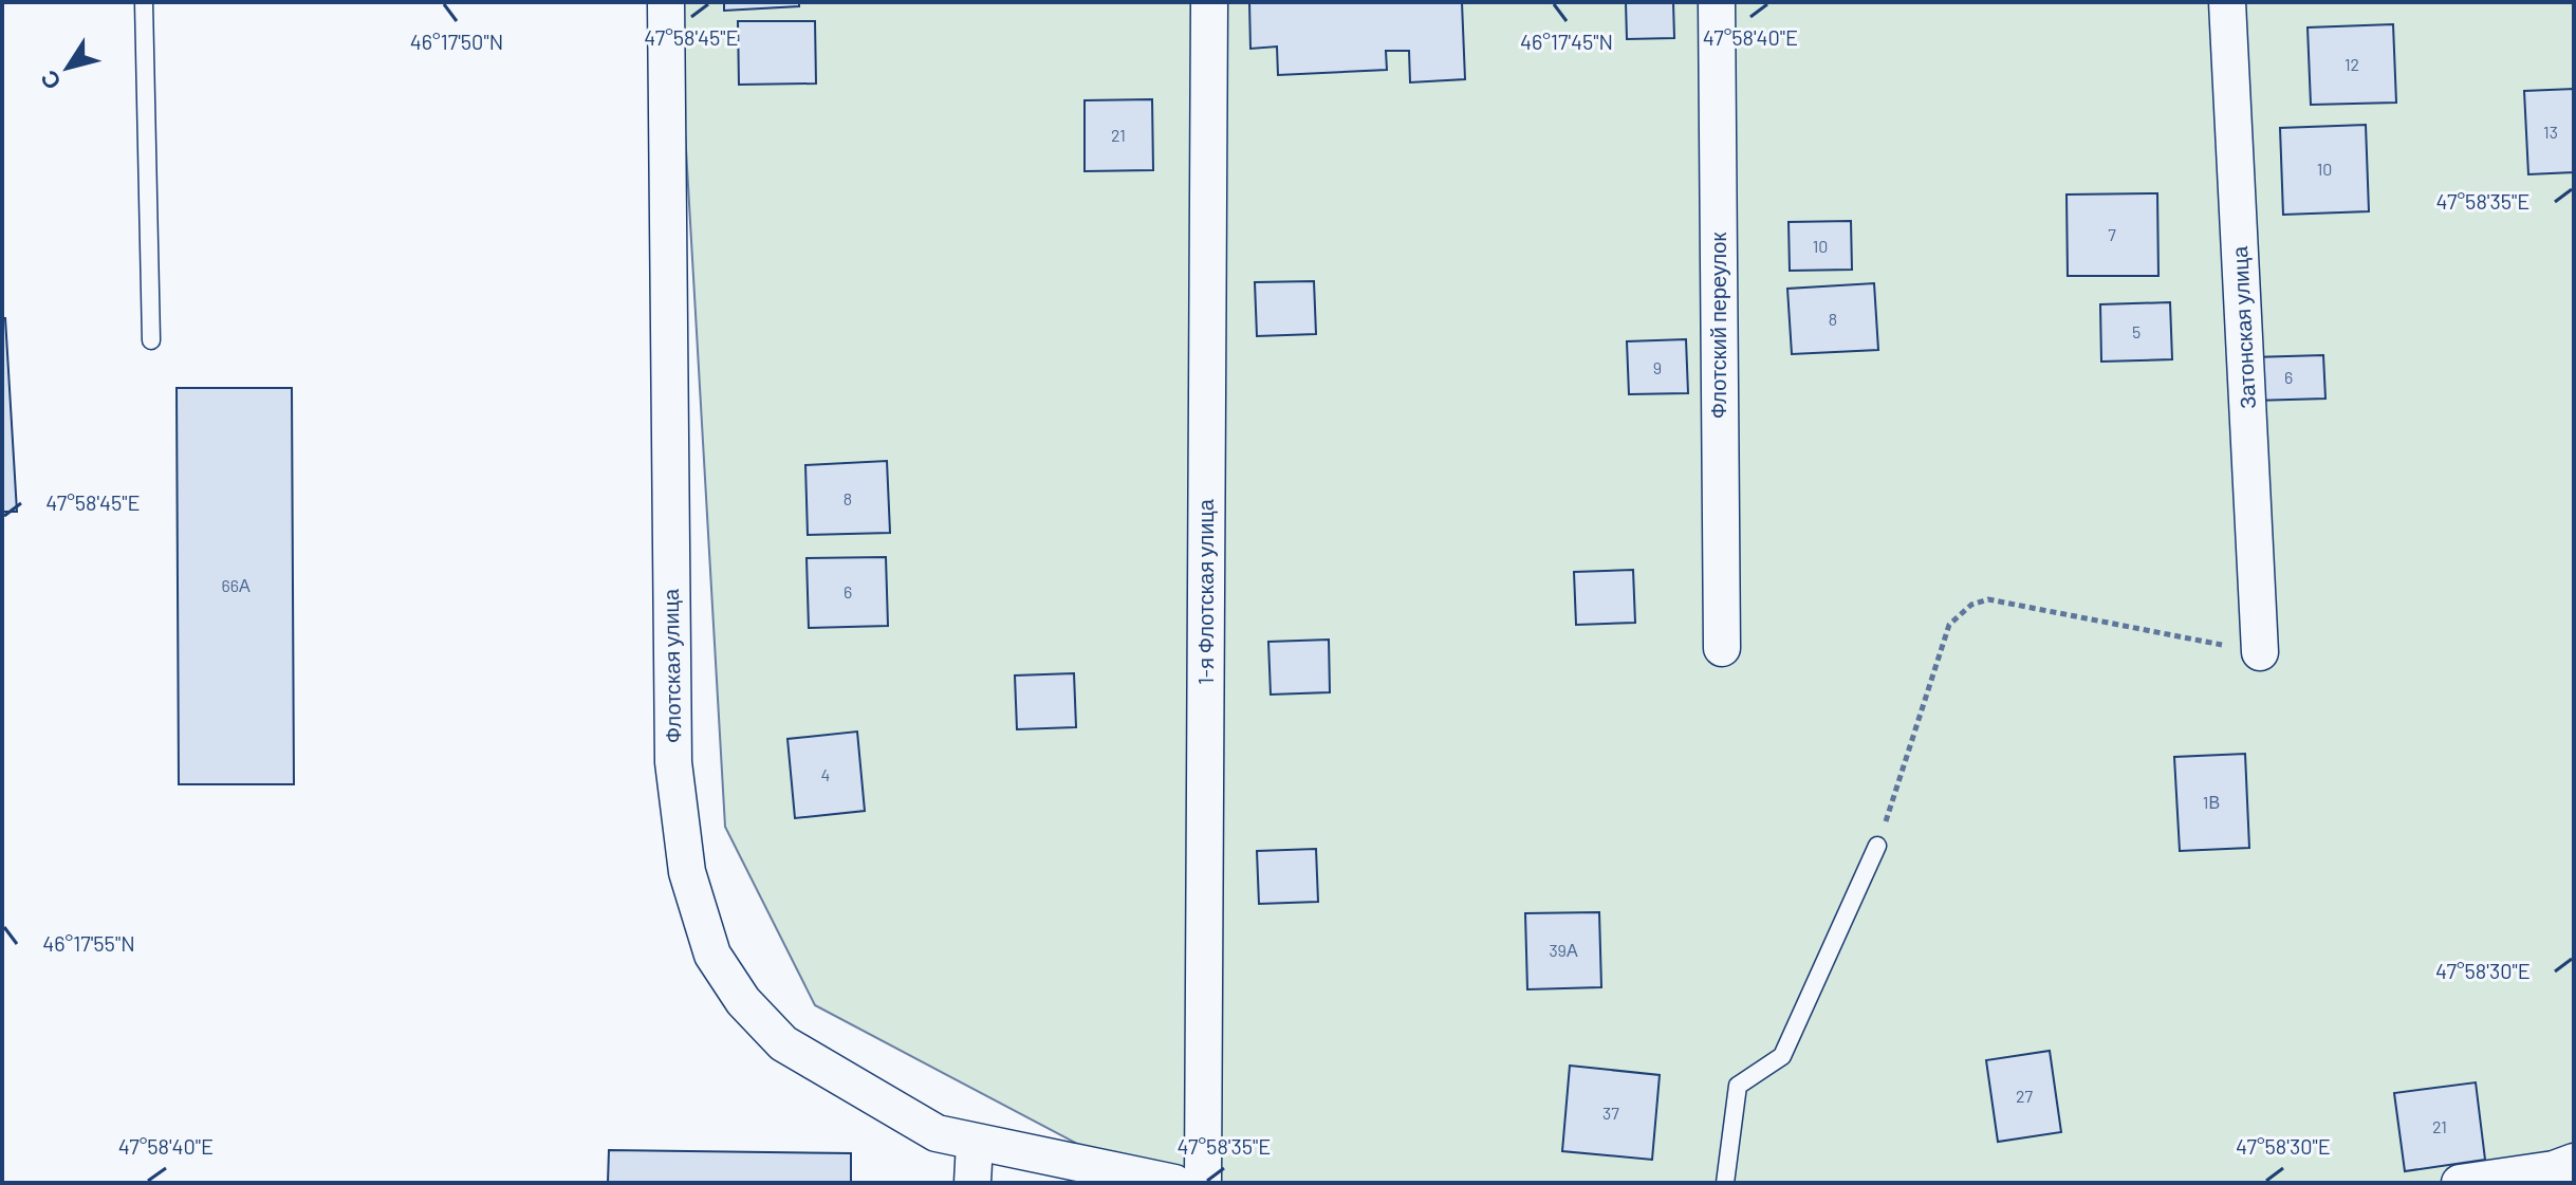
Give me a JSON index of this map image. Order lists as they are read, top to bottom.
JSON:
{
  "streets": {
    "street": [
      "Флотский переулок",
      "Затонская улица",
      "1-я Флотская улица",
      "Флотская улица"
    ]
  },
  "house_numbers": [
    "12",
    "13",
    "21",
    "10",
    "7",
    "10",
    "8",
    "5",
    "9",
    "6",
    "8",
    "66А",
    "6",
    "4",
    "1В",
    "39А",
    "27",
    "37",
    "21"
  ],
  "north": "bottom left",
  "coordinates": [
    "47°58'45\"E",
    "47°58'40\"E",
    "46°17'50\"N",
    "46°17'45\"N",
    "47°58'35\"E",
    "46°17'55\"N",
    "47°58'30\"E"
  ]
}
